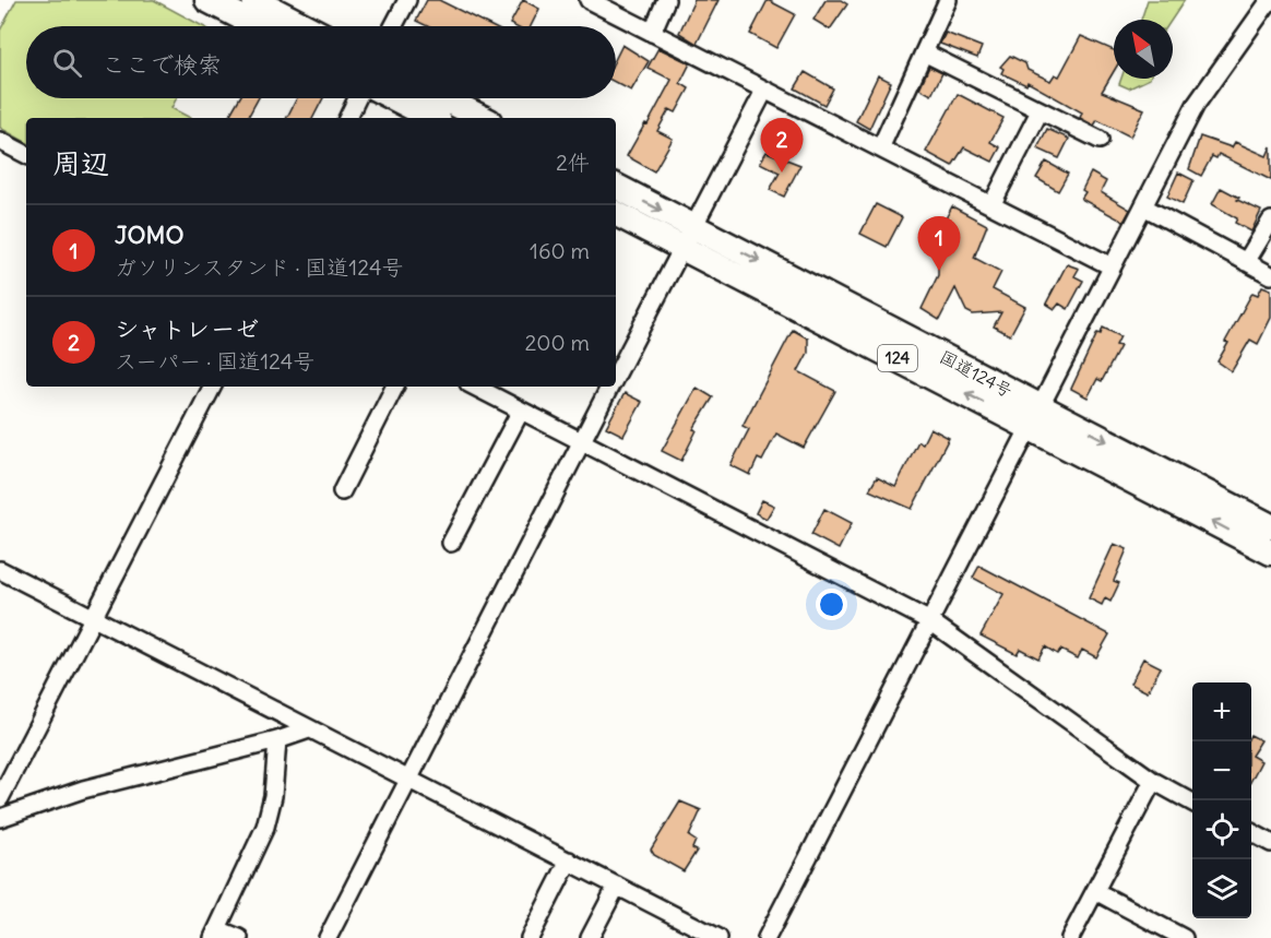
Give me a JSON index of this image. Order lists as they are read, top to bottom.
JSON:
{
  "streets": {
    "highway": ["124", "国道124号"]
  },
  "north": "top left",
  "page": {
    "search": "ここで検索",
    "pins": ["2", "1"],
    "heading": ["周辺", "2件"],
    "list": [
      {
        "mark": "1",
        "name": "JOMO",
        "note": "ガソリンスタンド · 国道124号",
        "value": "160 m"
      },
      {
        "mark": "2",
        "name": "シャトレーゼ",
        "note": "スーパー · 国道124号",
        "value": "200 m"
      }
    ],
    "map_buttons": ["+", "−"]
  }
}
